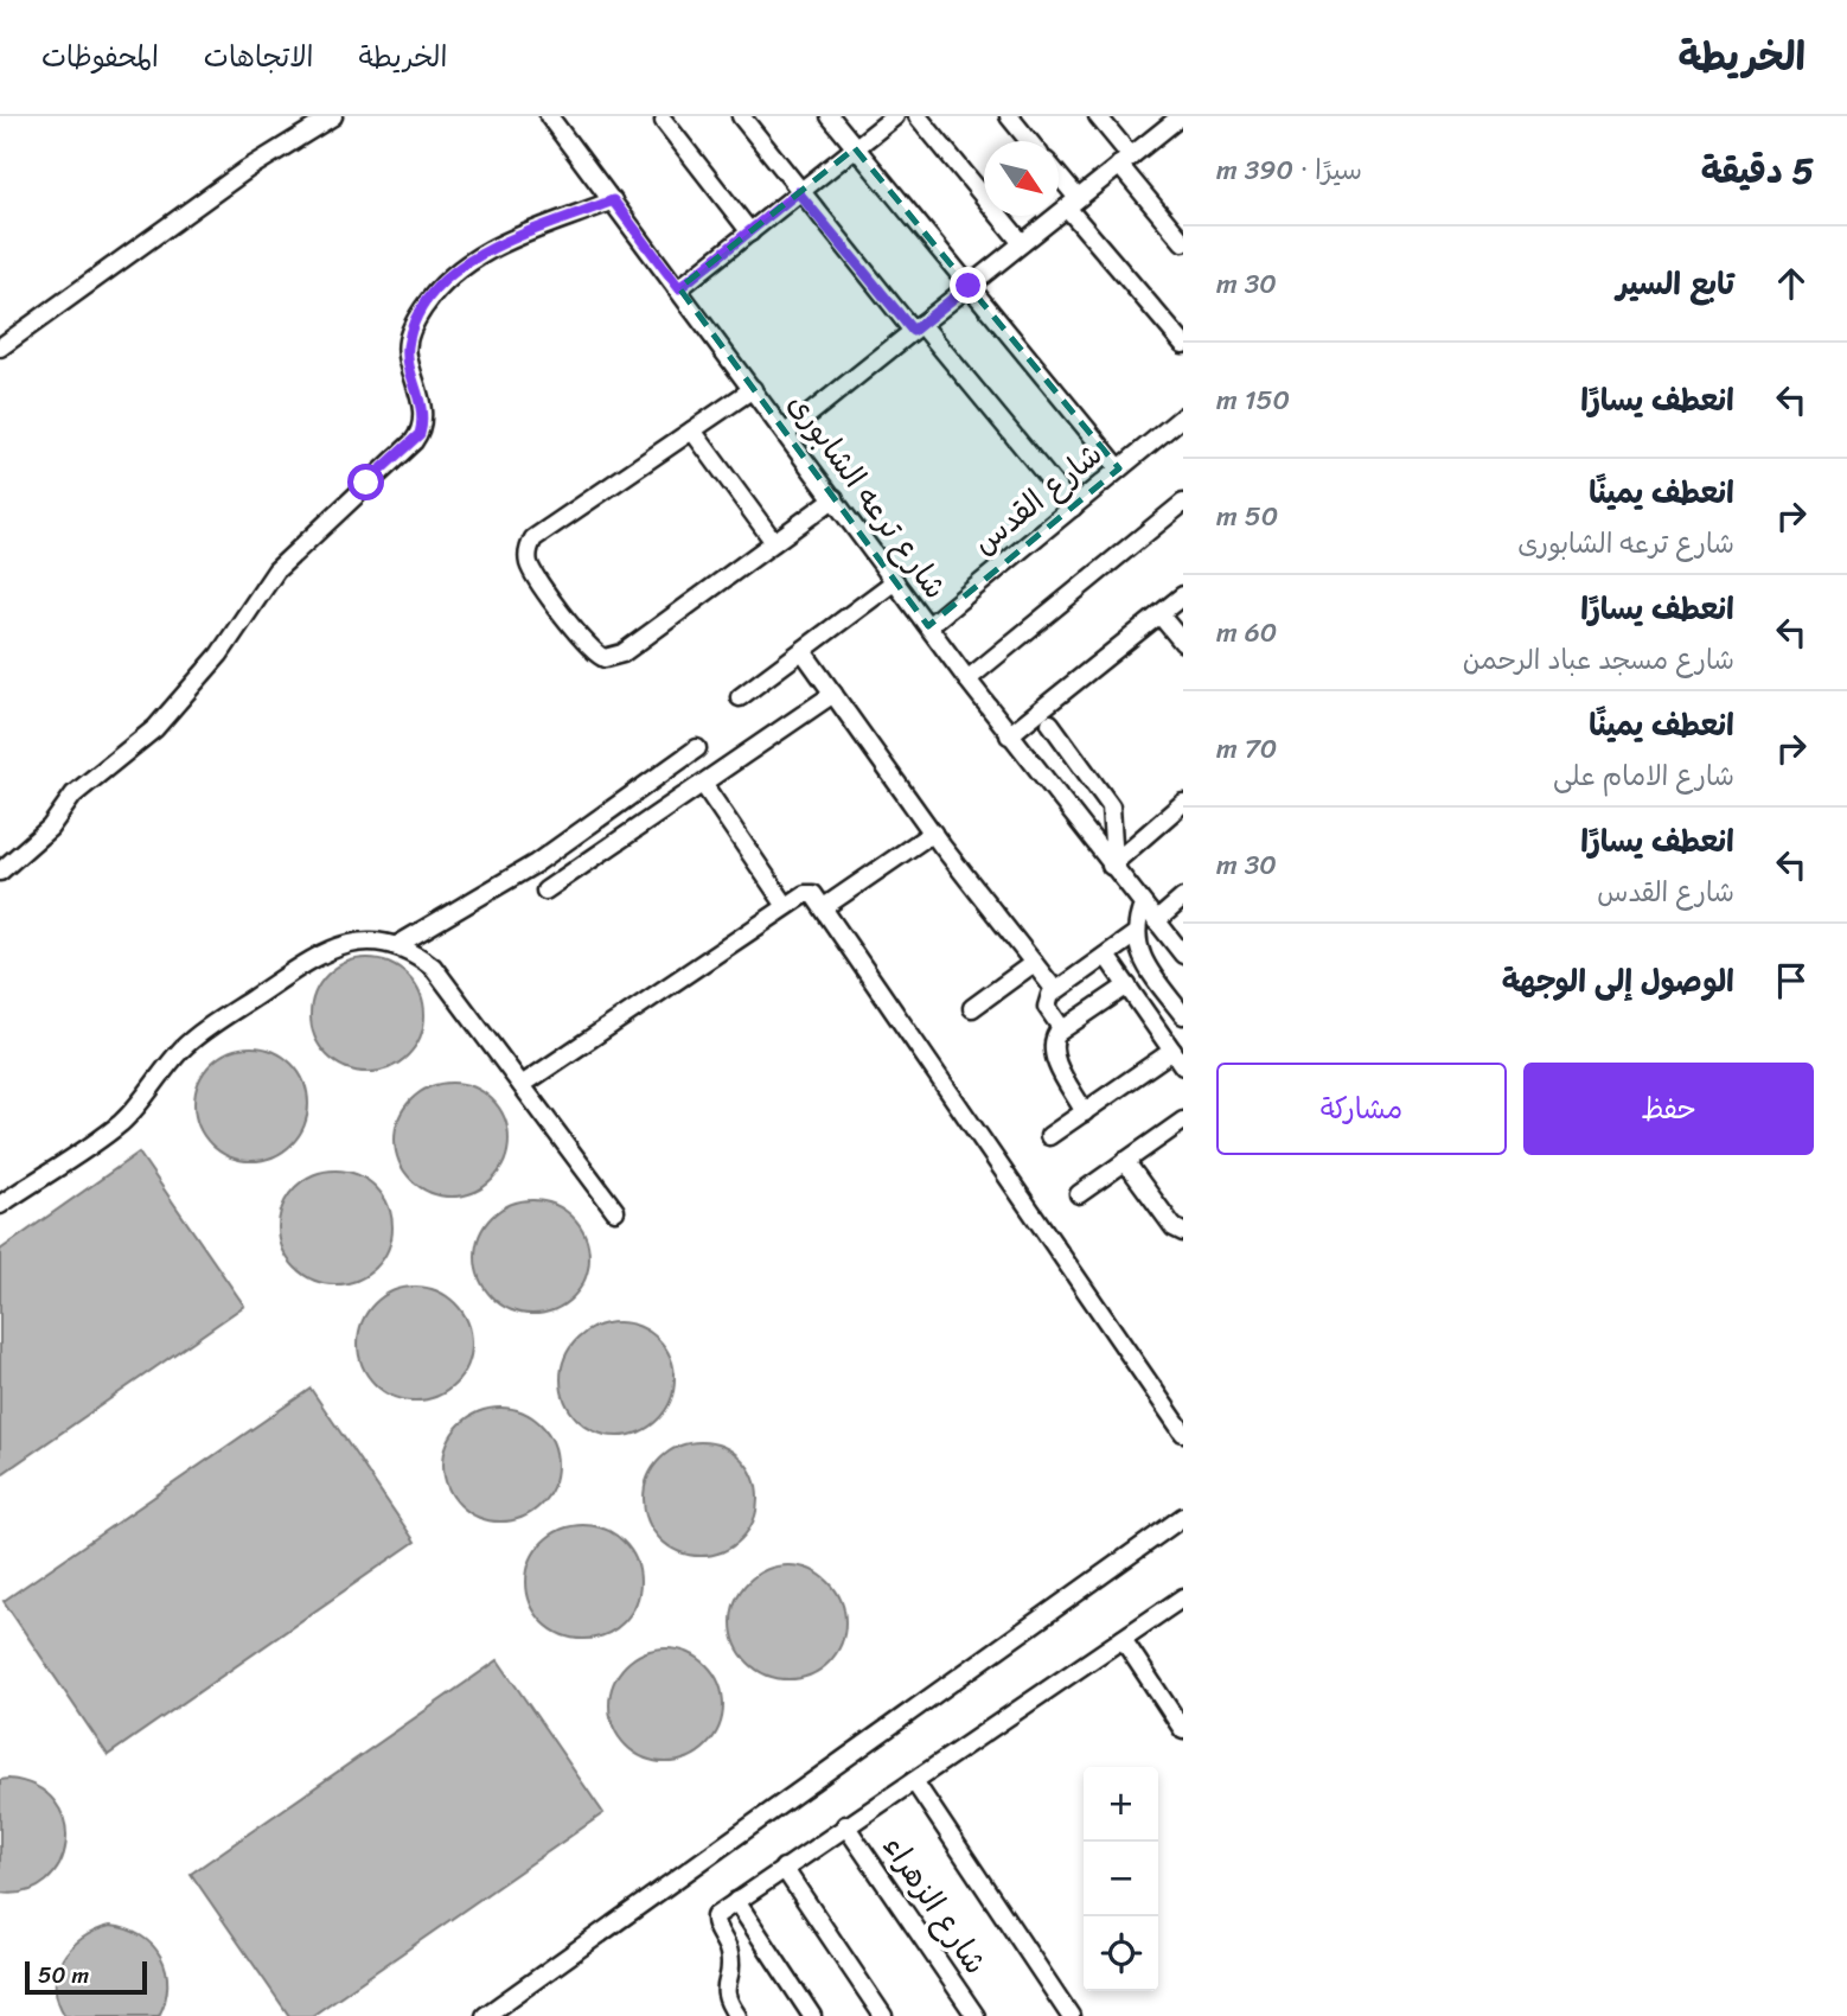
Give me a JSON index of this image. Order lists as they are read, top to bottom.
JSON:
{
  "streets": {
    "street": ["شارع ترعه الشابورى", "شارع القدس", "شارع الزهراء"]
  },
  "crossings": [
    ["شارع ترعه الشابورى", "شارع القدس"]
  ],
  "scale_bar": "50 m",
  "north": "bottom right",
  "page": {
    "header": "الخريطة",
    "nav": ["الخريطة", "الاتجاهات", "المحفوظات"],
    "heading": ["5 دقيقة", "سيرًا · 390 m"],
    "list": [
      ["تابع السير", "30 m"],
      ["انعطف يسارًا", "150 m"],
      ["انعطف يمينًا", "شارع ترعه الشابورى", "50 m"],
      ["انعطف يسارًا", "شارع مسجد عباد الرحمن", "60 m"],
      ["انعطف يمينًا", "شارع الامام على", "70 m"],
      ["انعطف يسارًا", "شارع القدس", "30 m"],
      "الوصول إلى الوجهة"
    ],
    "buttons": ["حفظ", "مشاركة"],
    "map_buttons": ["+", "−"],
    "scale": "50 m"
  }
}
